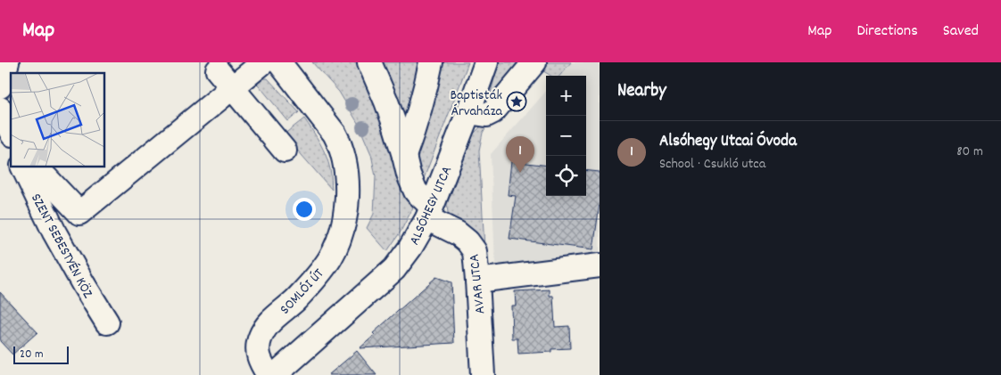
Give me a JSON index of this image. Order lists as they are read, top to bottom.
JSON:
{
  "streets": {
    "street": [
      "ALSÓHEGY UTCA",
      "SZENT SEBESTYÉN KÖZ",
      "AVAR UTCA",
      "SOMLÓI ÚT"
    ]
  },
  "crossings": [
    ["ALSÓHEGY UTCA", "AVAR UTCA"]
  ],
  "places": {
    "place": ["Baptisták Árvaháza"]
  },
  "scale_bar": "20 m",
  "page": {
    "header": "Map",
    "nav": ["Map", "Directions", "Saved"],
    "heading": "Nearby",
    "map_buttons": ["+", "−"],
    "list": [
      {
        "mark": "1",
        "name": "Alsóhegy Utcai Óvoda",
        "note": "School · Csukló utca",
        "value": "80 m"
      }
    ],
    "pins": "1",
    "scale": "20 m"
  }
}
